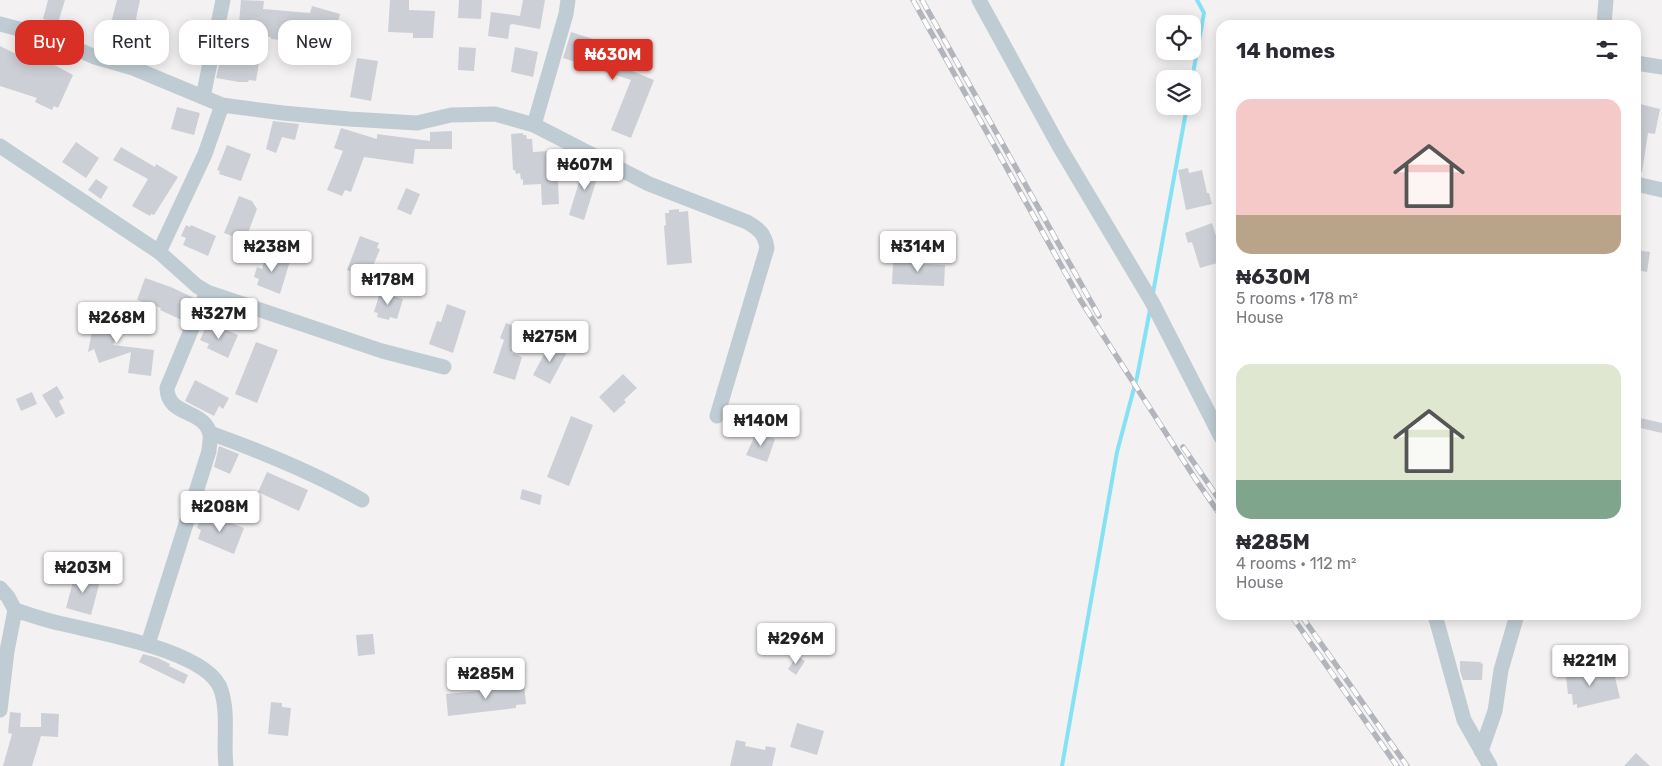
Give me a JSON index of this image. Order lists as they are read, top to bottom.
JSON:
{
  "page": {
    "chip": [
      "Buy",
      "Rent",
      "Filters",
      "New"
    ],
    "heading": "14 homes",
    "price": [
      "₦630M",
      "₦607M",
      "₦238M",
      "₦314M",
      "₦178M",
      "₦327M",
      "₦268M",
      "₦275M",
      "₦140M",
      "₦208M",
      "₦203M",
      "₦296M",
      "₦221M",
      "₦285M"
    ],
    "list": [
      {
        "name": "₦630M",
        "note": "5 rooms · 178 m² · House"
      },
      {
        "name": "₦285M",
        "note": "4 rooms · 112 m² · House"
      }
    ]
  }
}
